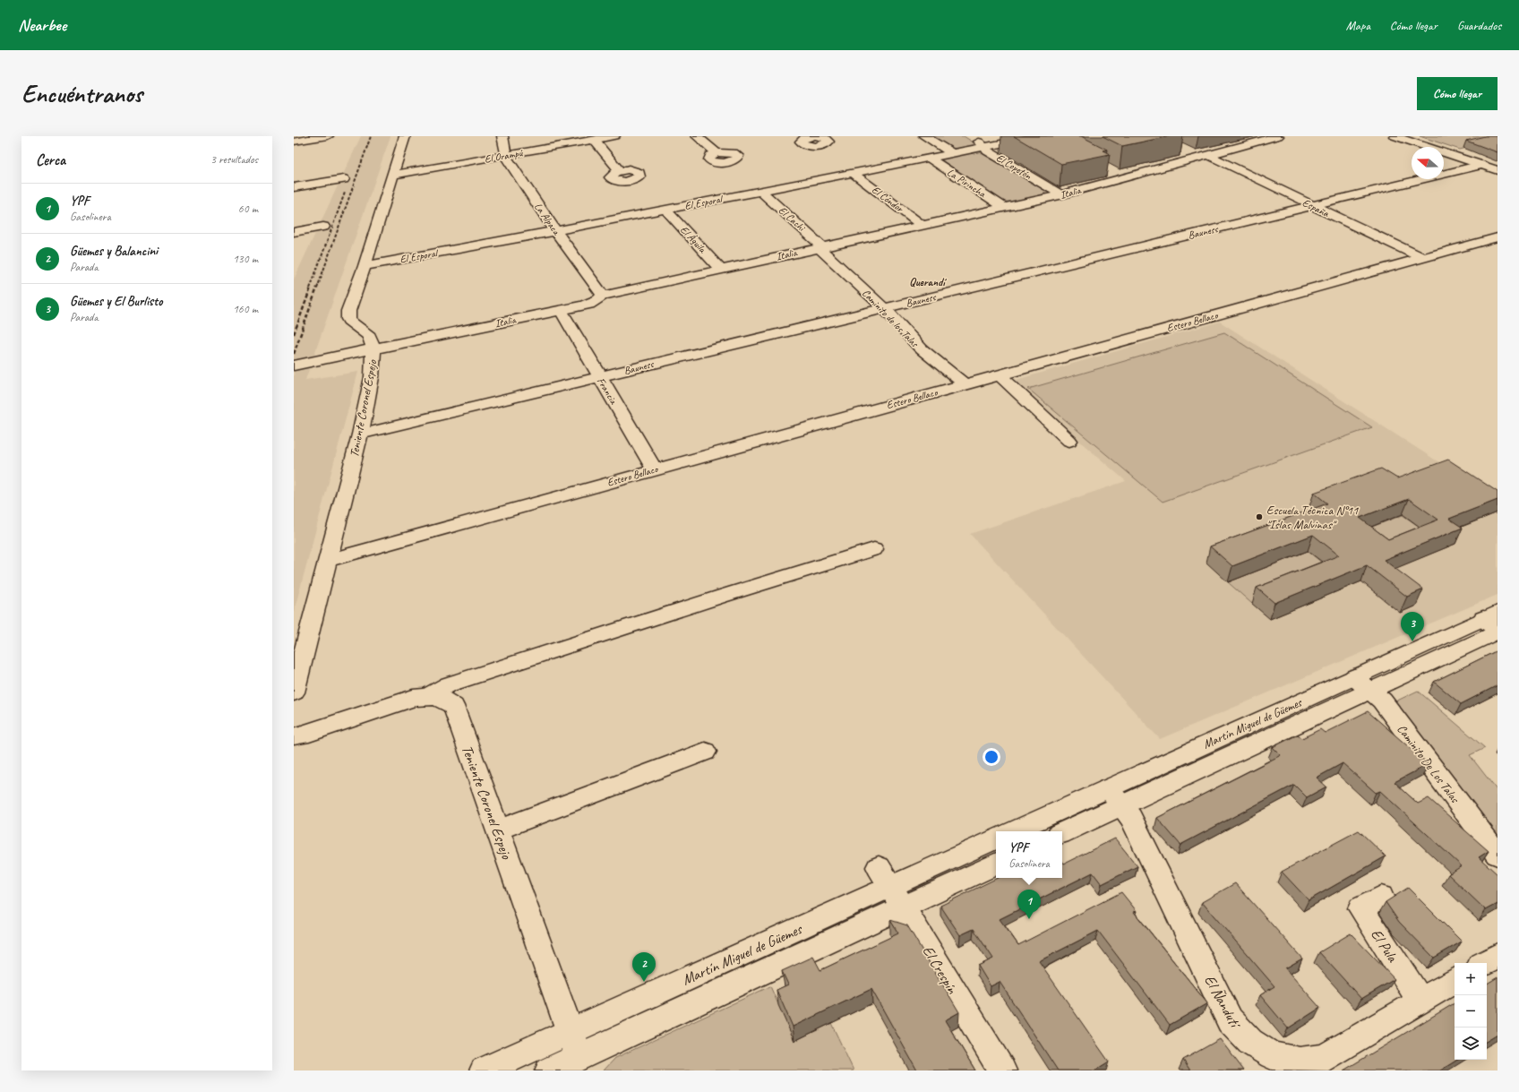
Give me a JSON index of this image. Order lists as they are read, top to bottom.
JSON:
{
  "streets": {
    "street": [
      "El Orampú",
      "El Copetón",
      "La Pirincha",
      "Italia",
      "El Cóndor",
      "El Esporal",
      "España",
      "La Alpaca",
      "El Cachi",
      "Bauness",
      "El Águila",
      "Caminito de los Talas",
      "Estero Bellaco",
      "Francia",
      "Teniente Coronel Espejo",
      "Martín Miguel de Güemes",
      "Caminito De Los Talas",
      "El Pula",
      "El Crespín",
      "El Ñandutí"
    ]
  },
  "crossings": [
    ["El Orampú", "La Alpaca"],
    ["El Orampú", "Teniente Coronel Espejo"],
    ["El Copetón", "Italia"],
    ["El Copetón", "El Esporal"],
    ["La Pirincha", "Italia"],
    ["La Pirincha", "El Esporal"],
    ["Italia", "El Cóndor"],
    ["Italia", "España"],
    ["Italia", "La Alpaca"],
    ["Italia", "El Cachi"],
    ["Italia", "El Águila"],
    ["Italia", "Caminito de los Talas"],
    ["Italia", "Francia"],
    ["Italia", "Teniente Coronel Espejo"],
    ["El Cóndor", "El Esporal"],
    ["El Esporal", "La Alpaca"],
    ["El Esporal", "El Cachi"],
    ["El Esporal", "El Águila"],
    ["El Esporal", "Teniente Coronel Espejo"],
    ["España", "Bauness"],
    ["España", "Estero Bellaco"],
    ["El Cachi", "Caminito de los Talas"],
    ["Bauness", "Caminito de los Talas"],
    ["Bauness", "Francia"],
    ["Bauness", "Teniente Coronel Espejo"],
    ["Caminito de los Talas", "Estero Bellaco"],
    ["Estero Bellaco", "Francia"],
    ["Estero Bellaco", "Teniente Coronel Espejo"],
    ["Teniente Coronel Espejo", "Martín Miguel de Güemes"],
    ["Martín Miguel de Güemes", "Caminito De Los Talas"],
    ["Martín Miguel de Güemes", "El Crespín"],
    ["Martín Miguel de Güemes", "El Ñandutí"],
    ["El Pula", "El Ñandutí"]
  ],
  "districts": ["Querandí"],
  "places": ["Escuela Técnica N°11 \"Islas Malvinas\""],
  "north": "left",
  "page": {
    "header": "Nearbee",
    "nav": ["Mapa", "Cómo llegar", "Guardados"],
    "buttons": "Cómo llegar",
    "title": "Encuéntranos",
    "heading": ["Cerca", "3 resultados"],
    "list": [
      {
        "mark": "1",
        "name": "YPF",
        "note": "Gasolinera",
        "value": "60 m"
      },
      {
        "mark": "2",
        "name": "Güemes y Balancini",
        "note": "Parada",
        "value": "130 m"
      },
      {
        "mark": "3",
        "name": "Güemes y El Burlisto",
        "note": "Parada",
        "value": "160 m"
      }
    ],
    "pins": ["3", "1", "2"],
    "popup": ["YPF", "Gasolinera"],
    "map_buttons": ["+", "−"]
  }
}
